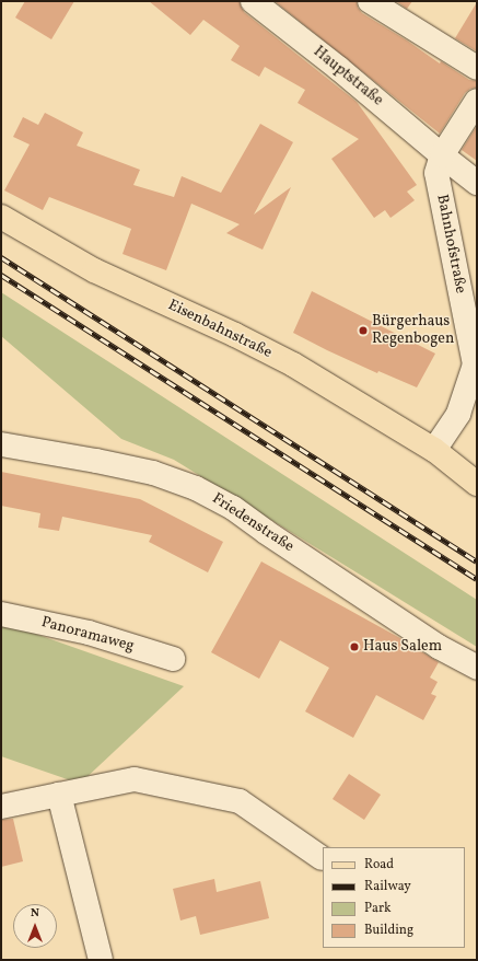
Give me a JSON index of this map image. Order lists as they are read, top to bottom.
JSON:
{
  "streets": {
    "main road": ["Eisenbahnstraße"],
    "street": [
      "Hauptstraße",
      "Bahnhofstraße",
      "Friedenstraße",
      "Panoramaweg"
    ]
  },
  "crossings": [
    ["Hauptstraße", "Bahnhofstraße"],
    ["Bahnhofstraße", "Eisenbahnstraße"]
  ],
  "places": ["Bürgerhaus Regenbogen", "Haus Salem"],
  "legend": [
    "Road",
    "Railway",
    "Park",
    "Building"
  ],
  "north": "top"
}
